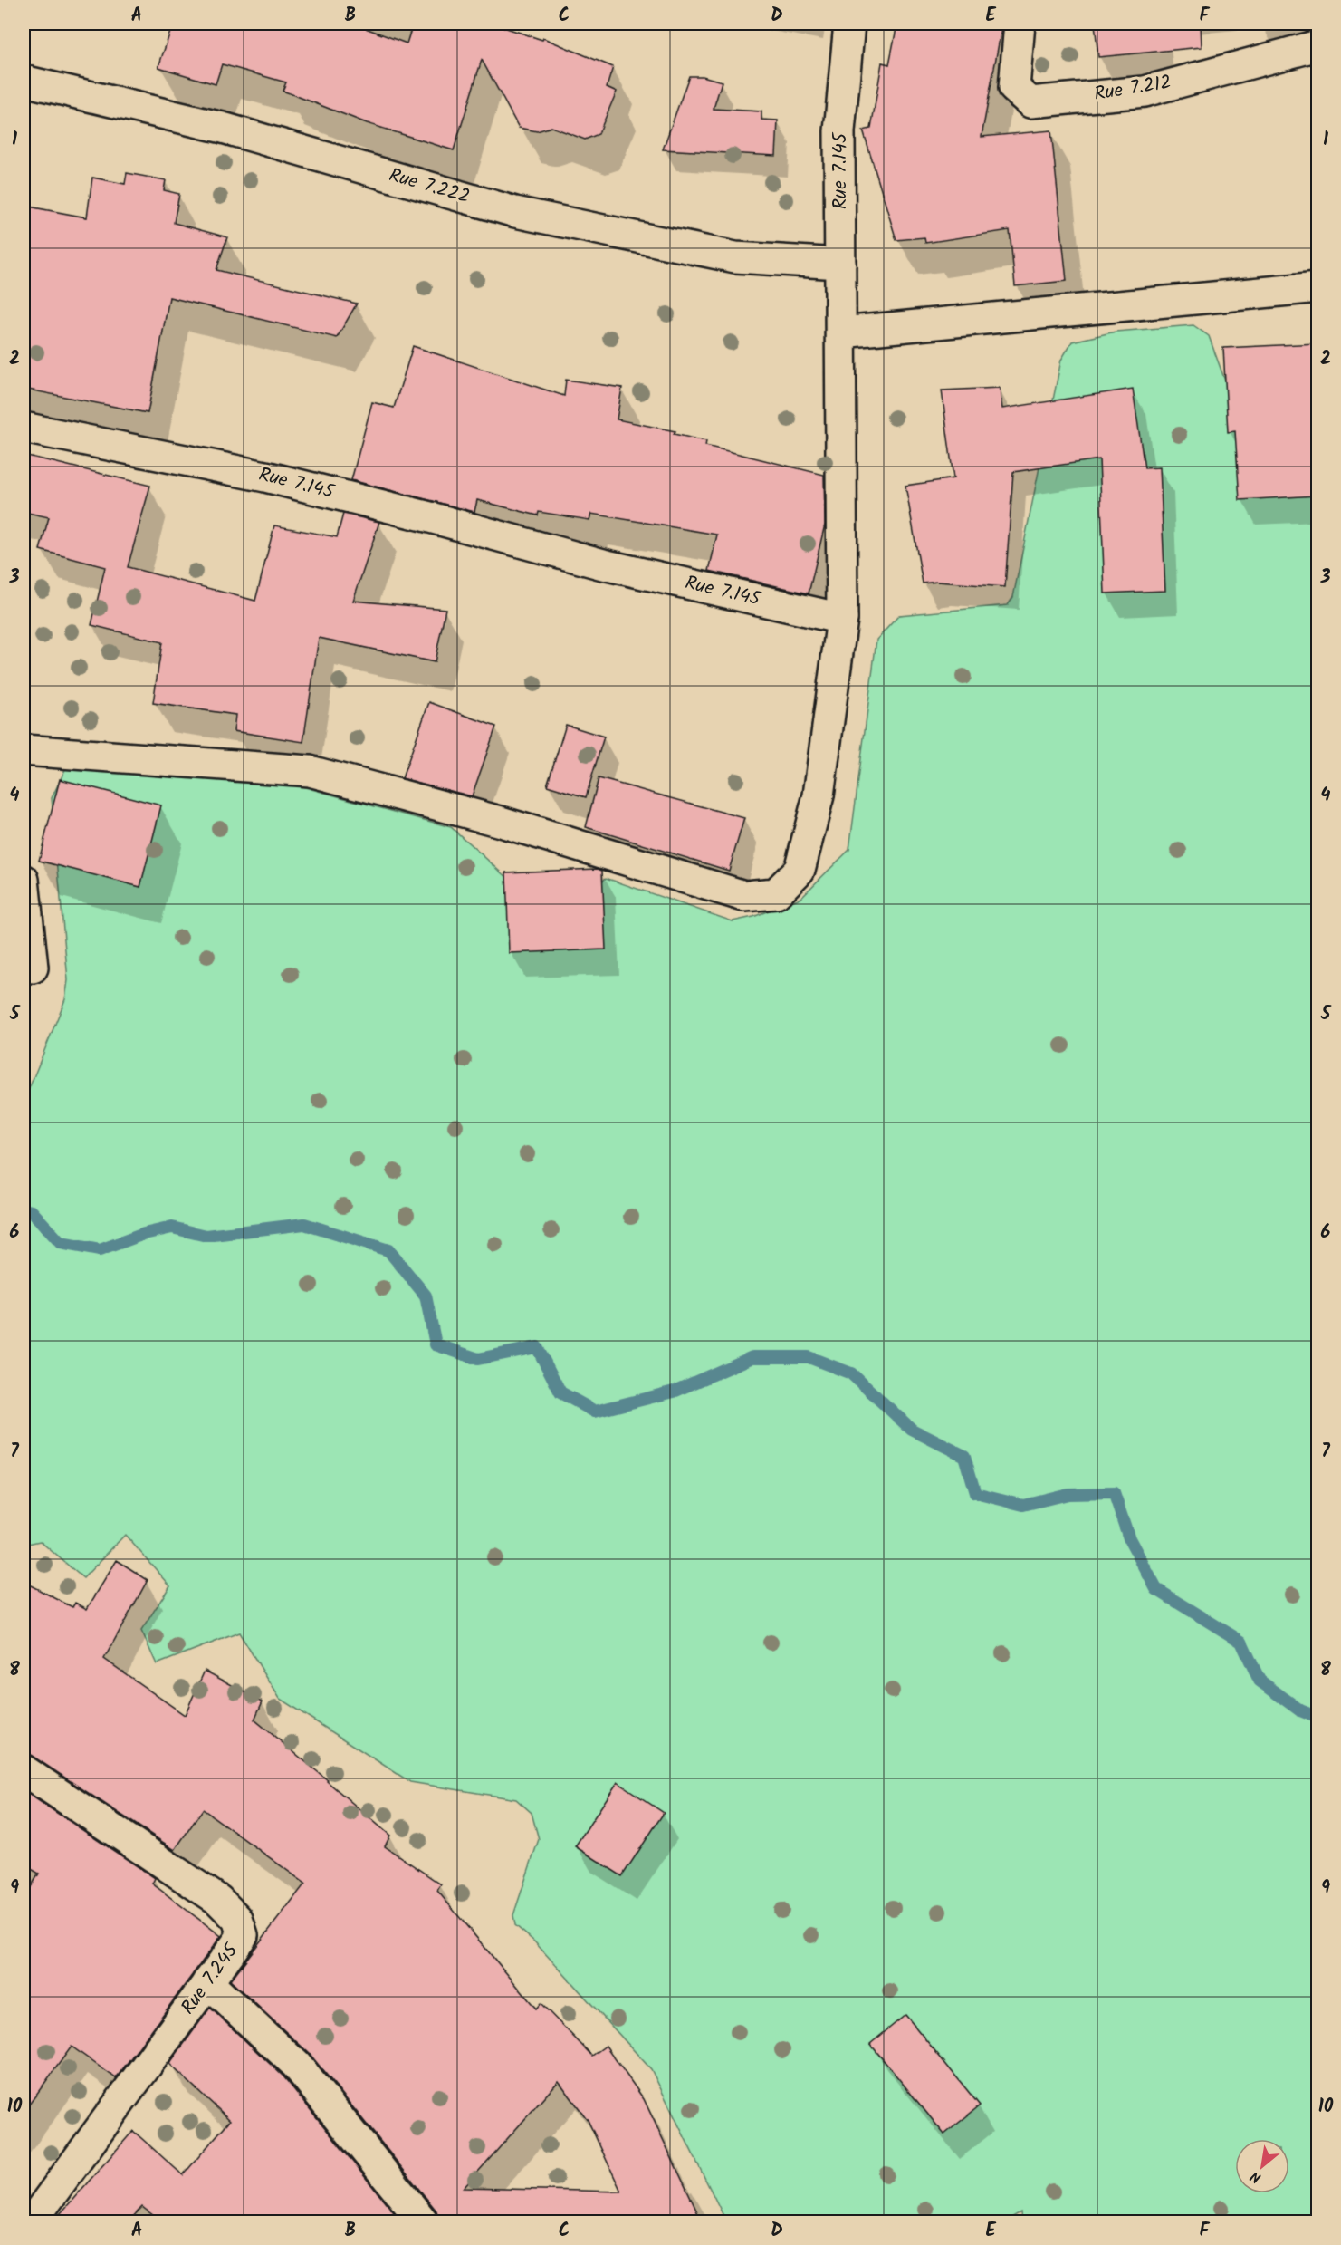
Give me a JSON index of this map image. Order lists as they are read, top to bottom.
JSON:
{
  "streets": {
    "street": [
      "Rue 7.212",
      "Rue 7.145",
      "Rue 7.222",
      "Rue 7.245"
    ]
  },
  "crossings": [
    ["Rue 7.145", "Rue 7.222"]
  ],
  "north": "bottom left",
  "grid": {
    "columns": [
      "A",
      "B",
      "C",
      "D",
      "E",
      "F"
    ],
    "rows": [
      "1",
      "2",
      "3",
      "4",
      "5",
      "6",
      "7",
      "8",
      "9",
      "10"
    ]
  }
}
